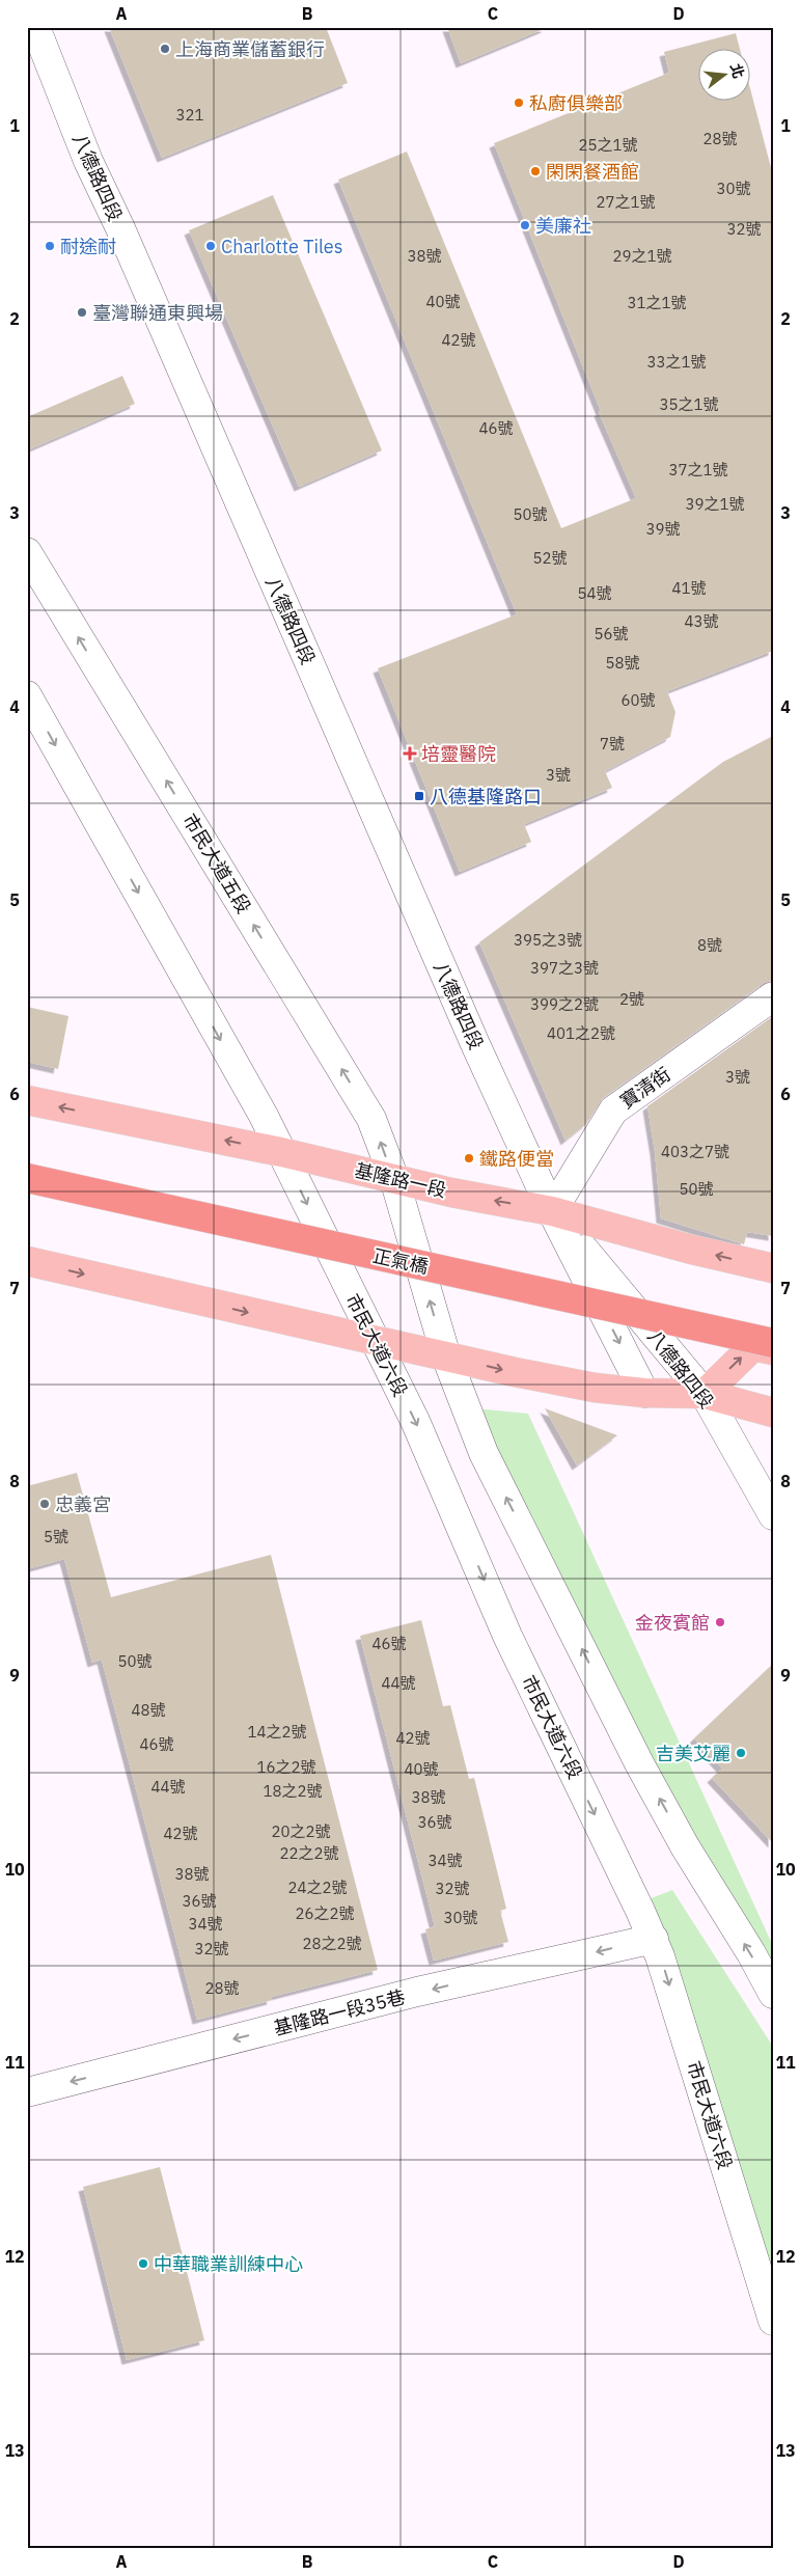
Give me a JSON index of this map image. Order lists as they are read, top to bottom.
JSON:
{
  "streets": {
    "highway": ["正氣橋"],
    "main road": ["基隆路一段"],
    "street": [
      "八德路四段",
      "市民大道五段",
      "寶清街",
      "市民大道六段",
      "基隆路一段35巷"
    ]
  },
  "crossings": [
    ["八德路四段", "寶清街"],
    ["八德路四段", "基隆路一段"],
    ["市民大道五段", "基隆路一段"],
    ["寶清街", "基隆路一段"],
    ["基隆路一段", "市民大道六段"],
    ["市民大道六段", "基隆路一段35巷"]
  ],
  "one_way": ["基隆路一段35巷"],
  "places": {
    "other": [
      "上海商業儲蓄銀行",
      "私廚俱樂部",
      "閑閑餐酒館",
      "美廉社",
      "耐途耐",
      "Charlotte Tiles",
      "臺灣聯通東興場",
      "鐵路便當",
      "忠義宮",
      "金夜賓館",
      "吉美艾麗",
      "中華職業訓練中心"
    ],
    "health": ["培靈醫院"],
    "transit": ["八德基隆路口"]
  },
  "house_numbers": [
    "321",
    "28號",
    "25之1號",
    "30號",
    "27之1號",
    "32號",
    "38號",
    "29之1號",
    "40號",
    "31之1號",
    "42號",
    "33之1號",
    "35之1號",
    "46號",
    "37之1號",
    "39之1號",
    "50號",
    "39號",
    "52號",
    "41號",
    "54號",
    "43號",
    "56號",
    "58號",
    "60號",
    "7號",
    "3號",
    "395之3號",
    "8號",
    "397之3號",
    "2號",
    "399之2號",
    "401之2號",
    "3號",
    "403之7號",
    "50號",
    "5號",
    "46號",
    "50號",
    "44號",
    "48號",
    "14之2號",
    "42號",
    "46號",
    "16之2號",
    "40號",
    "44號",
    "18之2號",
    "38號",
    "36號",
    "20之2號",
    "42號",
    "22之2號",
    "34號",
    "38號",
    "24之2號",
    "32號",
    "36號",
    "26之2號",
    "30號",
    "34號",
    "28之2號",
    "32號",
    "28號"
  ],
  "north": "right",
  "grid": {
    "columns": [
      "A",
      "B",
      "C",
      "D"
    ],
    "rows": [
      "1",
      "2",
      "3",
      "4",
      "5",
      "6",
      "7",
      "8",
      "9",
      "10",
      "11",
      "12",
      "13"
    ]
  }
}
